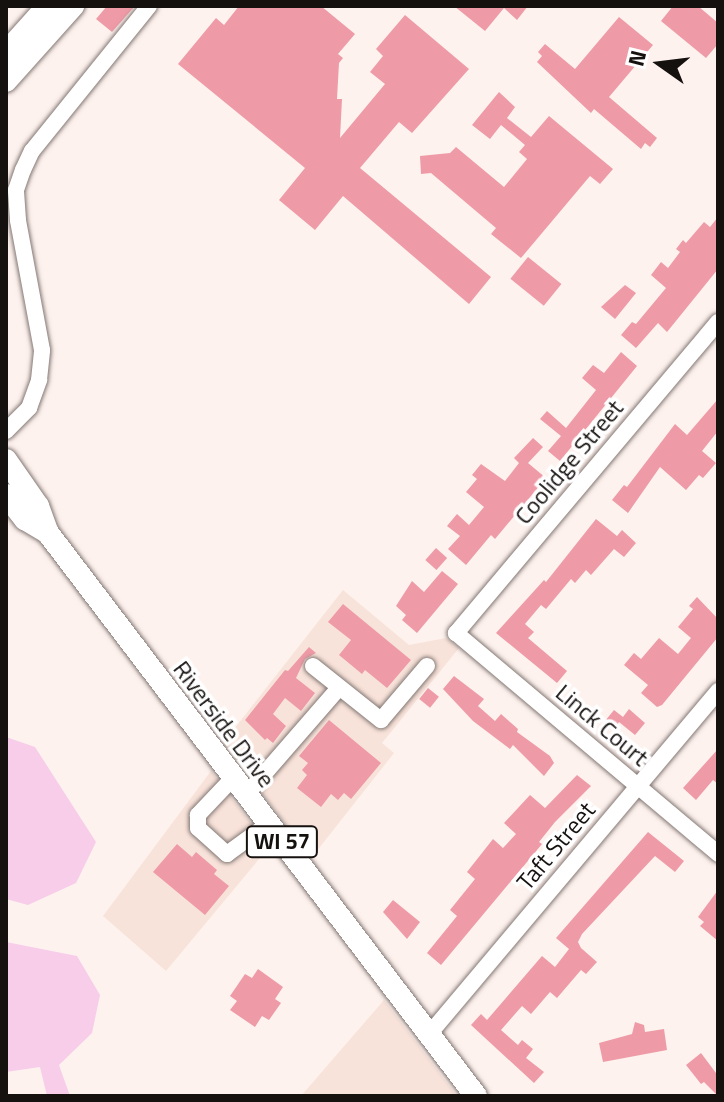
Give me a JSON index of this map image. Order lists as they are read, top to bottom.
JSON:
{
  "streets": {
    "main road": ["Riverside Drive", "WI 57"],
    "street": ["Coolidge Street", "Linck Court", "Taft Street"]
  },
  "crossings": [
    ["Coolidge Street", "Linck Court"],
    ["Riverside Drive", "Taft Street"],
    ["Linck Court", "Taft Street"]
  ],
  "north": "left"
}
